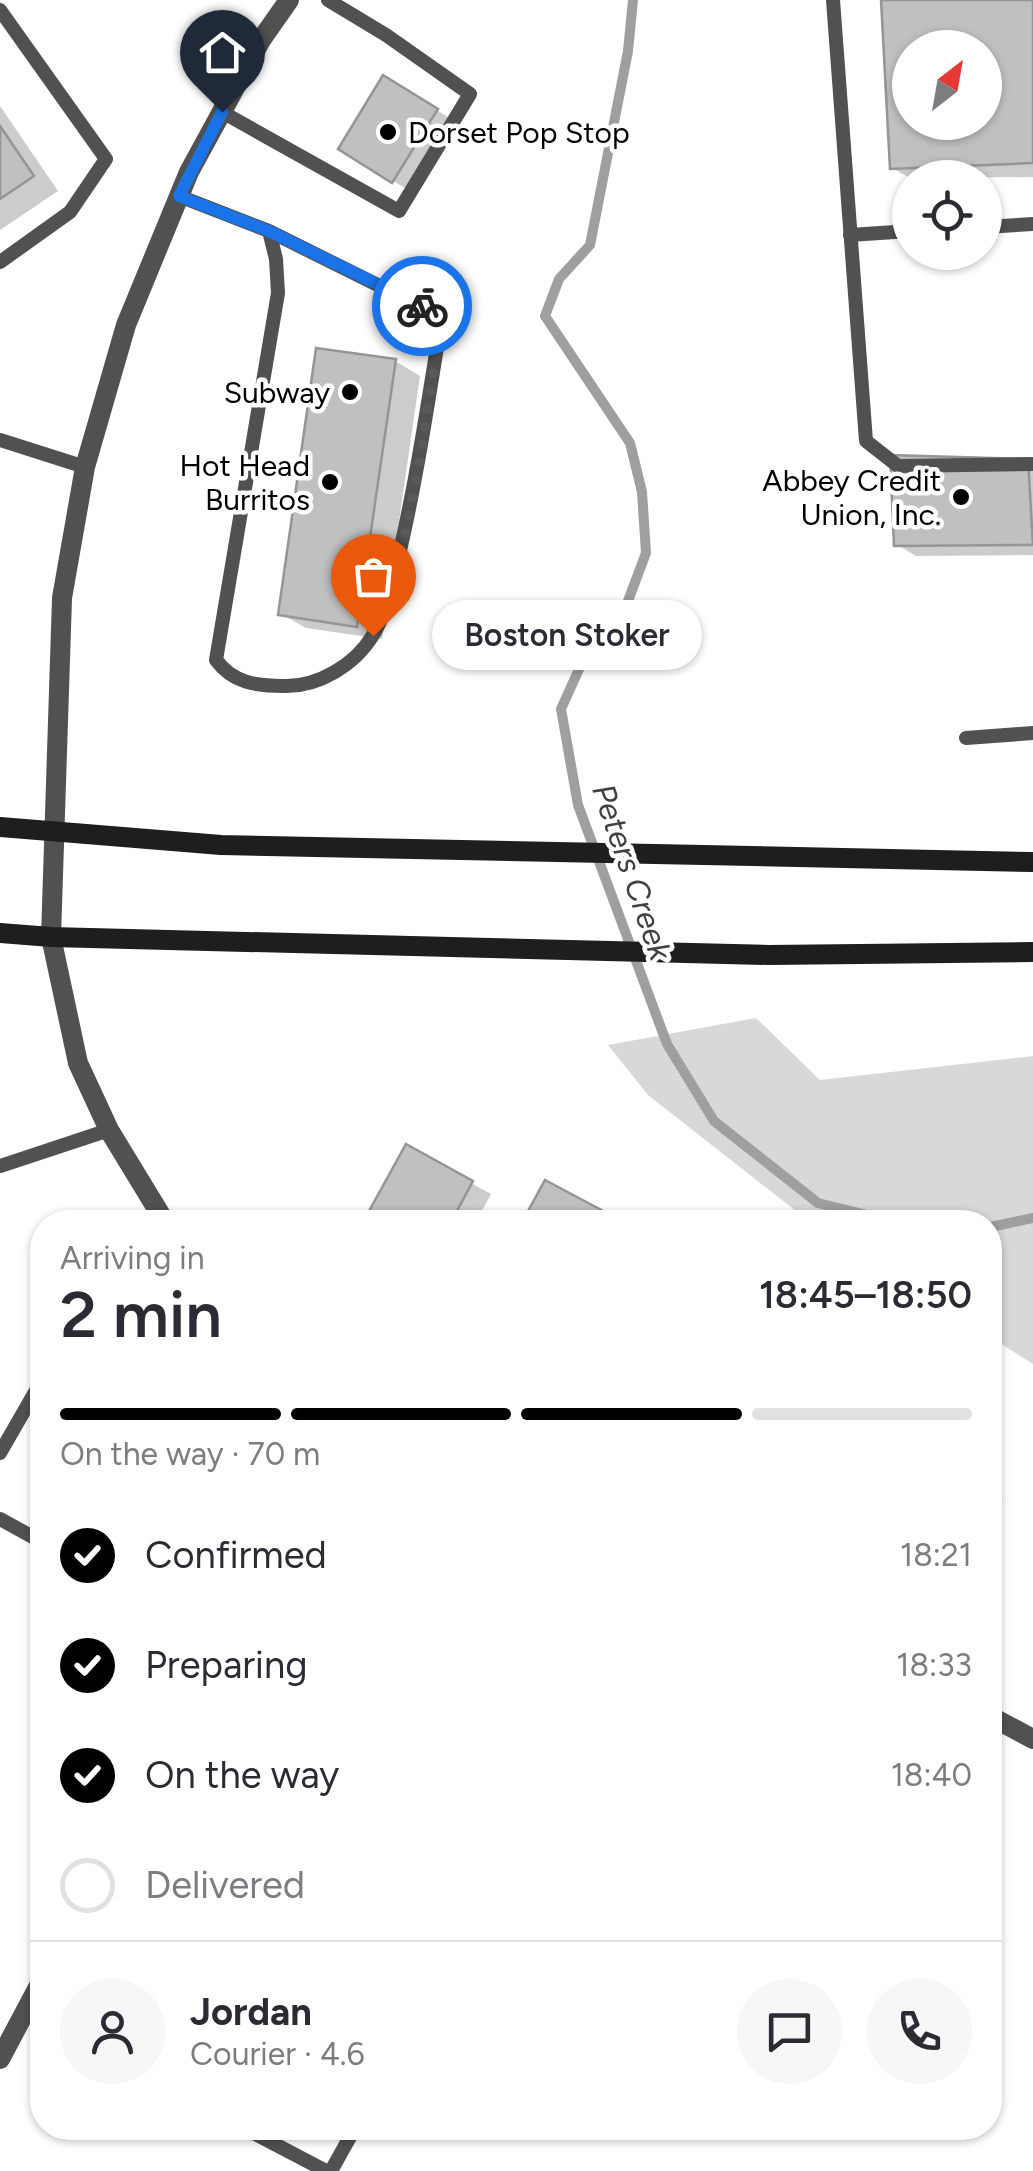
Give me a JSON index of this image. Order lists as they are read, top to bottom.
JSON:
{
  "water": ["Peters Creek"],
  "places": [
    "Dorset Pop Stop",
    "Subway",
    "Hot Head Burritos",
    "Abbey Credit Union, Inc.",
    "Boston Stoker"
  ],
  "north": "top right",
  "page": {
    "bubble": "Boston Stoker",
    "heading": ["2 min", "Arriving in", "18:45–18:50"],
    "panel": ["Jordan", "Courier · 4.6"],
    "bar": "On the way · 70 m",
    "list": [
      ["Confirmed", "18:21"],
      ["Preparing", "18:33"],
      ["On the way", "18:40"],
      "Delivered"
    ]
  }
}
